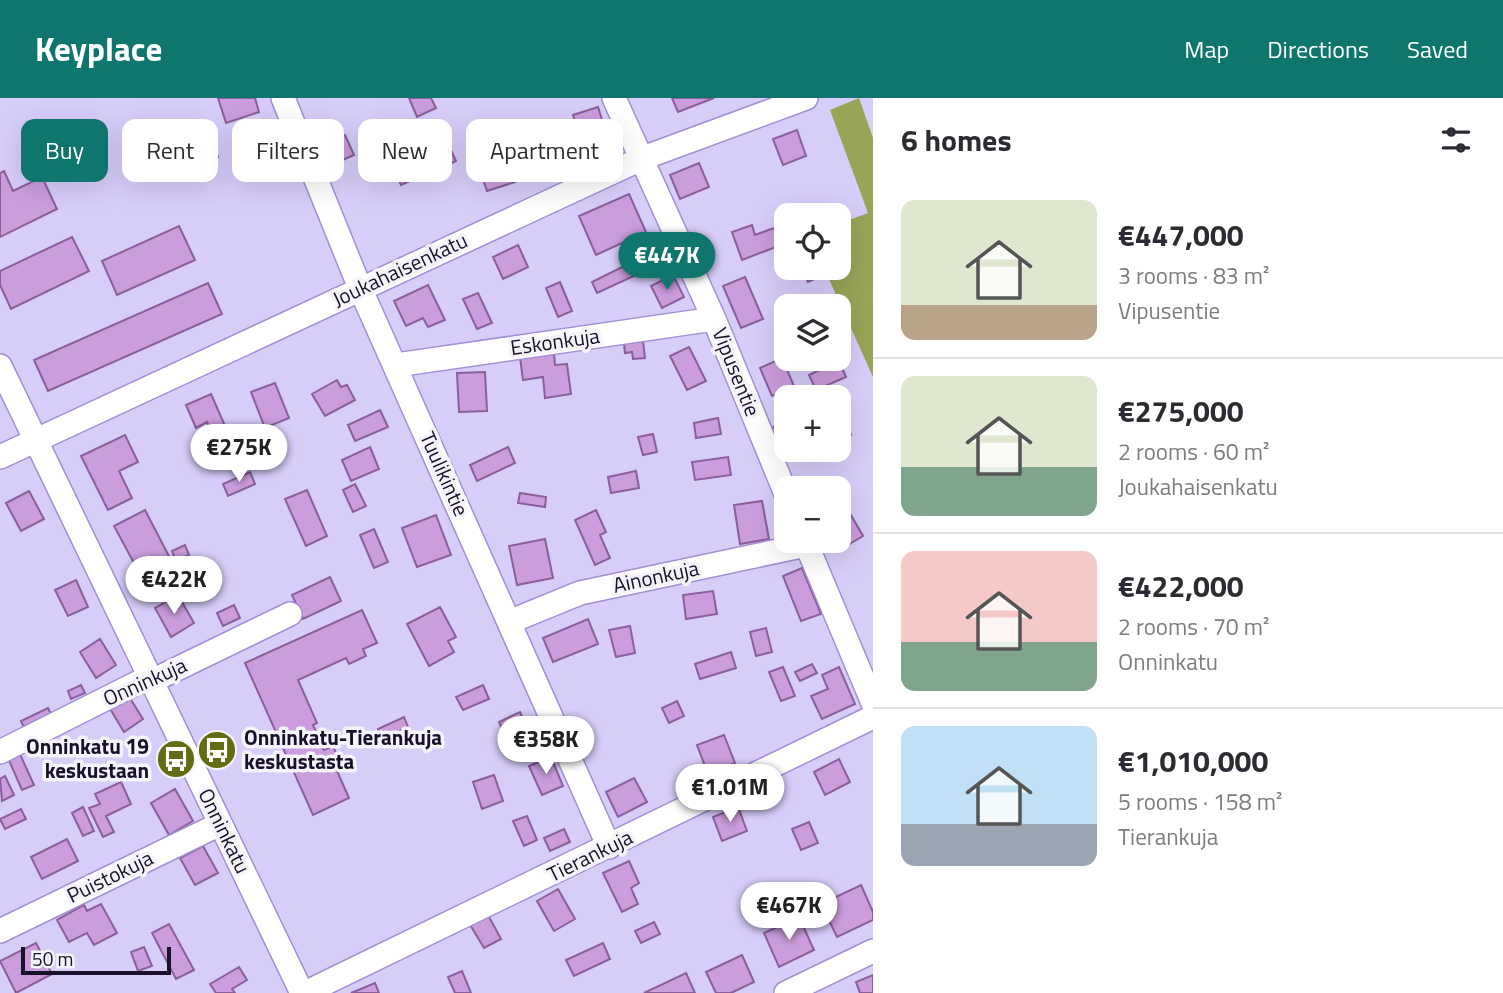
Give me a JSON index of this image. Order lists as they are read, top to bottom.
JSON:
{
  "streets": {
    "street": [
      "Joukahaisenkatu",
      "Eskonkuja",
      "Vipusentie",
      "Tuulikintie",
      "Ainonkuja",
      "Onninkuja",
      "Onninkatu",
      "Tierankuja",
      "Puistokuja"
    ]
  },
  "crossings": [
    ["Joukahaisenkatu", "Vipusentie"],
    ["Joukahaisenkatu", "Tuulikintie"],
    ["Joukahaisenkatu", "Onninkatu"],
    ["Eskonkuja", "Vipusentie"],
    ["Eskonkuja", "Tuulikintie"],
    ["Tuulikintie", "Ainonkuja"],
    ["Tuulikintie", "Tierankuja"],
    ["Onninkuja", "Onninkatu"],
    ["Onninkatu", "Tierankuja"],
    ["Onninkatu", "Puistokuja"]
  ],
  "places": {
    "bus stop": ["Onninkatu-Tierankuja keskustasta", "Onninkatu 19 keskustaan"]
  },
  "scale_bar": "50 m",
  "page": {
    "header": "Keyplace",
    "nav": ["Map", "Directions", "Saved"],
    "heading": "6 homes",
    "chip": [
      "Buy",
      "Rent",
      "Filters",
      "New",
      "Apartment"
    ],
    "list": [
      {
        "name": "€447,000",
        "note": "3 rooms · 83 m² · Vipusentie"
      },
      {
        "name": "€275,000",
        "note": "2 rooms · 60 m² · Joukahaisenkatu"
      },
      {
        "name": "€422,000",
        "note": "2 rooms · 70 m² · Onninkatu"
      },
      {
        "name": "€1,010,000",
        "note": "5 rooms · 158 m² · Tierankuja"
      }
    ],
    "map_buttons": ["+", "−"],
    "price": [
      "€447K",
      "€275K",
      "€422K",
      "€358K",
      "€1.01M",
      "€467K"
    ],
    "scale": "50 m"
  }
}
